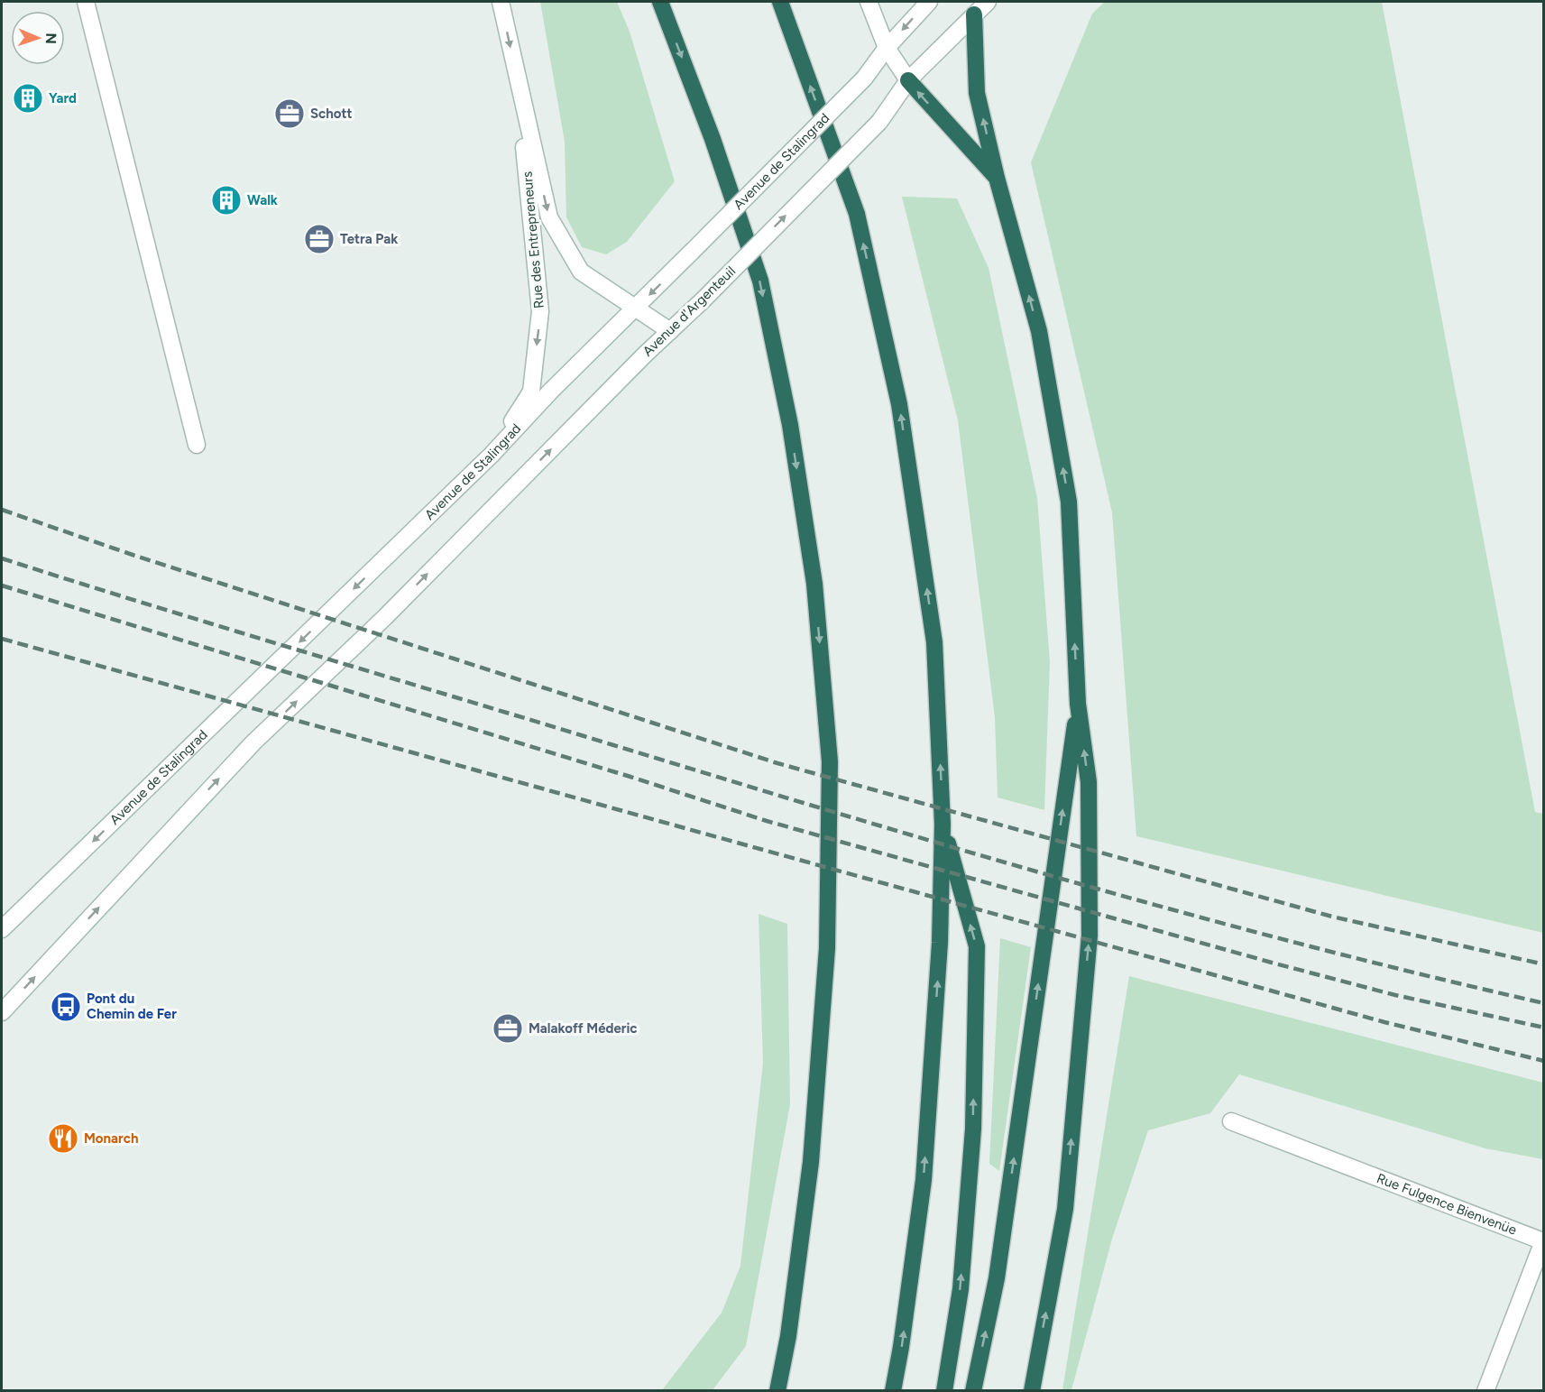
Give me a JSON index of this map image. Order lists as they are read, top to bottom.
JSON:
{
  "streets": {
    "main road": [
      "Avenue de Stalingrad",
      "Rue des Entrepreneurs",
      "Avenue d'Argenteuil",
      "Rue Fulgence Bienvenüe"
    ]
  },
  "crossings": [
    ["Avenue de Stalingrad", "Rue des Entrepreneurs"],
    ["Rue des Entrepreneurs", "Avenue d'Argenteuil"]
  ],
  "one_way": ["Avenue de Stalingrad", "Rue des Entrepreneurs", "Avenue d'Argenteuil"],
  "places": {
    "building": ["Yard", "Walk"],
    "office": ["Schott", "Tetra Pak", "Malakoff Méderic"],
    "bus stop": ["Pont du Chemin de Fer"],
    "restaurant": ["Monarch"]
  },
  "north": "right"
}
